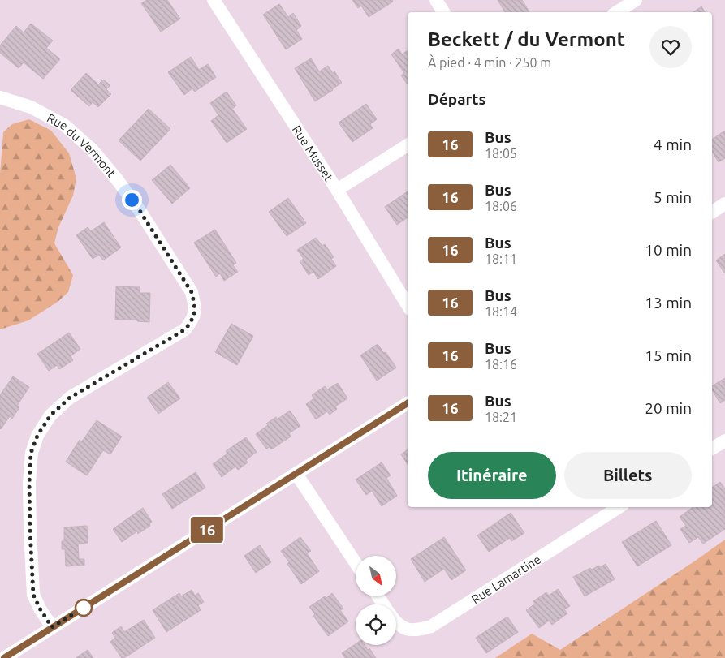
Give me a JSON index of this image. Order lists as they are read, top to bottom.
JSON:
{
  "streets": {
    "street": ["Rue du Vermont", "Rue Musset", "Rue Lamartine"]
  },
  "lines": ["bus line 16"],
  "north": "bottom right",
  "page": {
    "on_map": "16",
    "heading": [
      ["Beckett / du Vermont", "À pied · 4 min · 250 m"],
      "Départs"
    ],
    "list": [
      {
        "mark": "16",
        "name": "Bus",
        "note": "18:05",
        "value": "4 min"
      },
      {
        "mark": "16",
        "name": "Bus",
        "note": "18:06",
        "value": "5 min"
      },
      {
        "mark": "16",
        "name": "Bus",
        "note": "18:11",
        "value": "10 min"
      },
      {
        "mark": "16",
        "name": "Bus",
        "note": "18:14",
        "value": "13 min"
      },
      {
        "mark": "16",
        "name": "Bus",
        "note": "18:16",
        "value": "15 min"
      },
      {
        "mark": "16",
        "name": "Bus",
        "note": "18:21",
        "value": "20 min"
      }
    ],
    "buttons": ["Itinéraire", "Billets"]
  }
}
